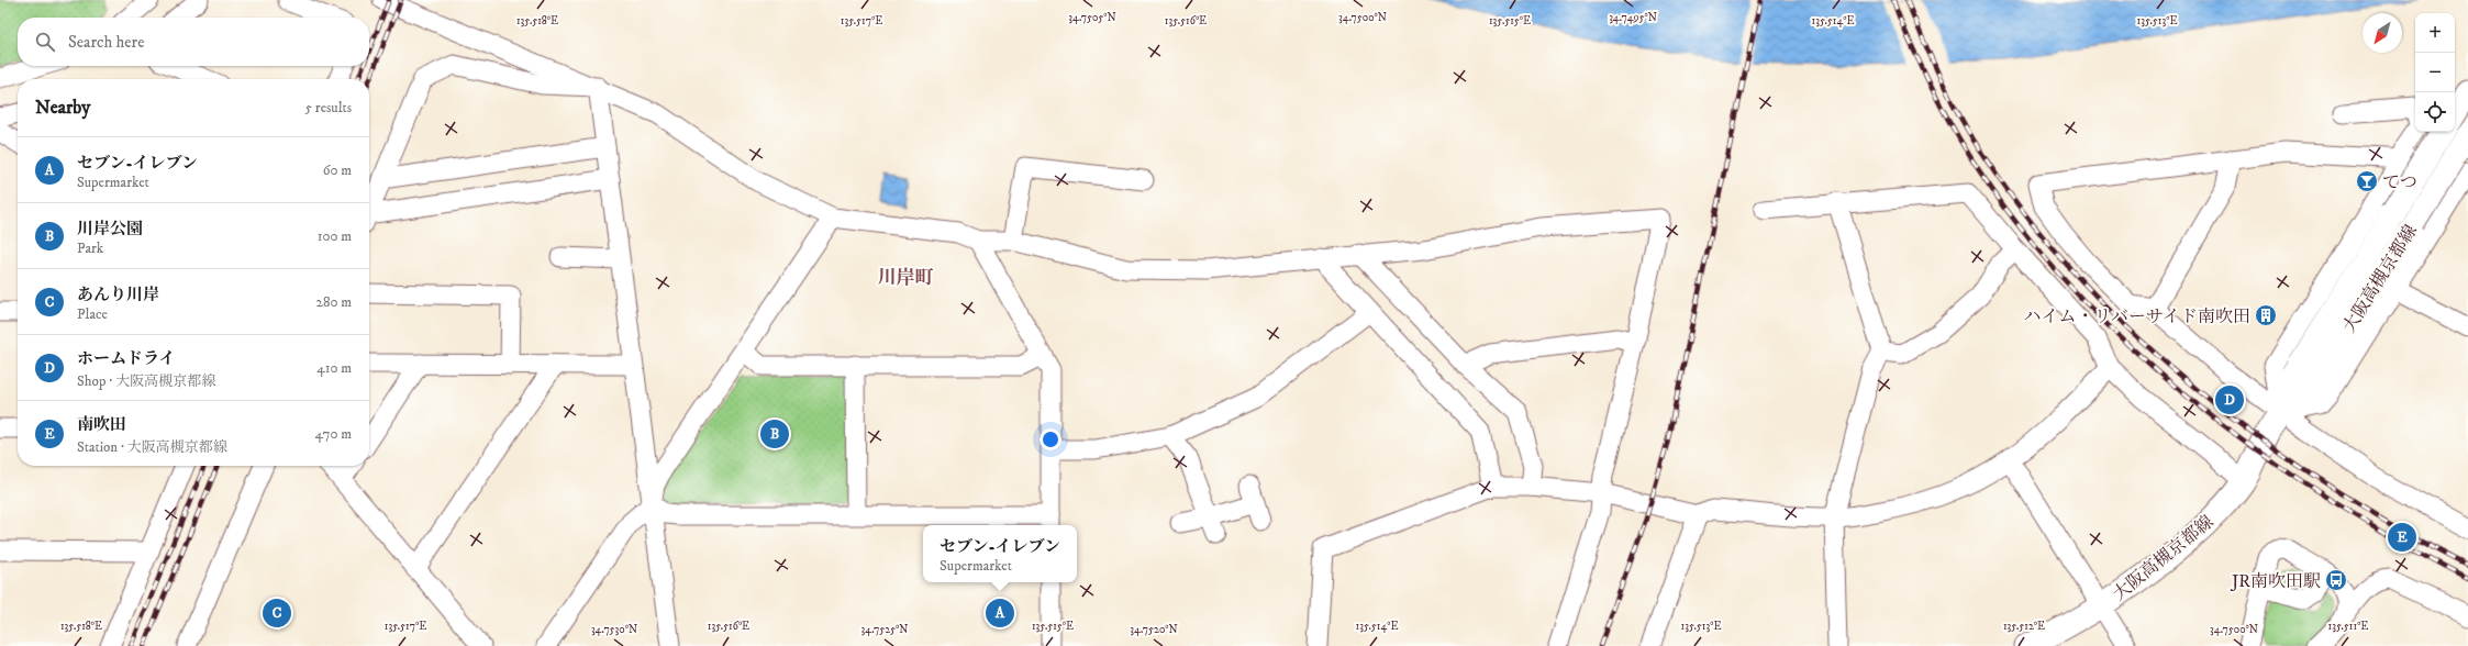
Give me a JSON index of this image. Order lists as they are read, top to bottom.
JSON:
{
  "streets": {
    "main road": ["大阪高槻京都線"]
  },
  "districts": ["川岸町"],
  "places": {
    "bar": ["てつ"],
    "building": ["ハイム・リバーサイド南吹田"],
    "bus stop": ["JR南吹田駅"]
  },
  "north": "bottom left",
  "page": {
    "map_buttons": ["+", "−"],
    "search": "Search here",
    "heading": ["Nearby", "5 results"],
    "list": [
      {
        "mark": "A",
        "name": "セブン-イレブン",
        "note": "Supermarket",
        "value": "60 m"
      },
      {
        "mark": "B",
        "name": "川岸公園",
        "note": "Park",
        "value": "100 m"
      },
      {
        "mark": "C",
        "name": "あんり川岸",
        "note": "Place",
        "value": "280 m"
      },
      {
        "mark": "D",
        "name": "ホームドライ",
        "note": "Shop · 大阪高槻京都線",
        "value": "410 m"
      },
      {
        "mark": "E",
        "name": "南吹田",
        "note": "Station · 大阪高槻京都線",
        "value": "470 m"
      }
    ],
    "pins": [
      "D",
      "B",
      "E",
      "A",
      "C"
    ],
    "popup": ["セブン-イレブン", "Supermarket"]
  },
  "coordinates": [
    "34.7505°N",
    "34.7500°N",
    "34.7495°N",
    "135.518°E",
    "135.516°E",
    "135.515°E",
    "135.514°E",
    "135.513°E",
    "135.517°E",
    "135.512°E",
    "135.511°E",
    "34.7530°N",
    "34.7525°N",
    "34.7520°N"
  ]
}
